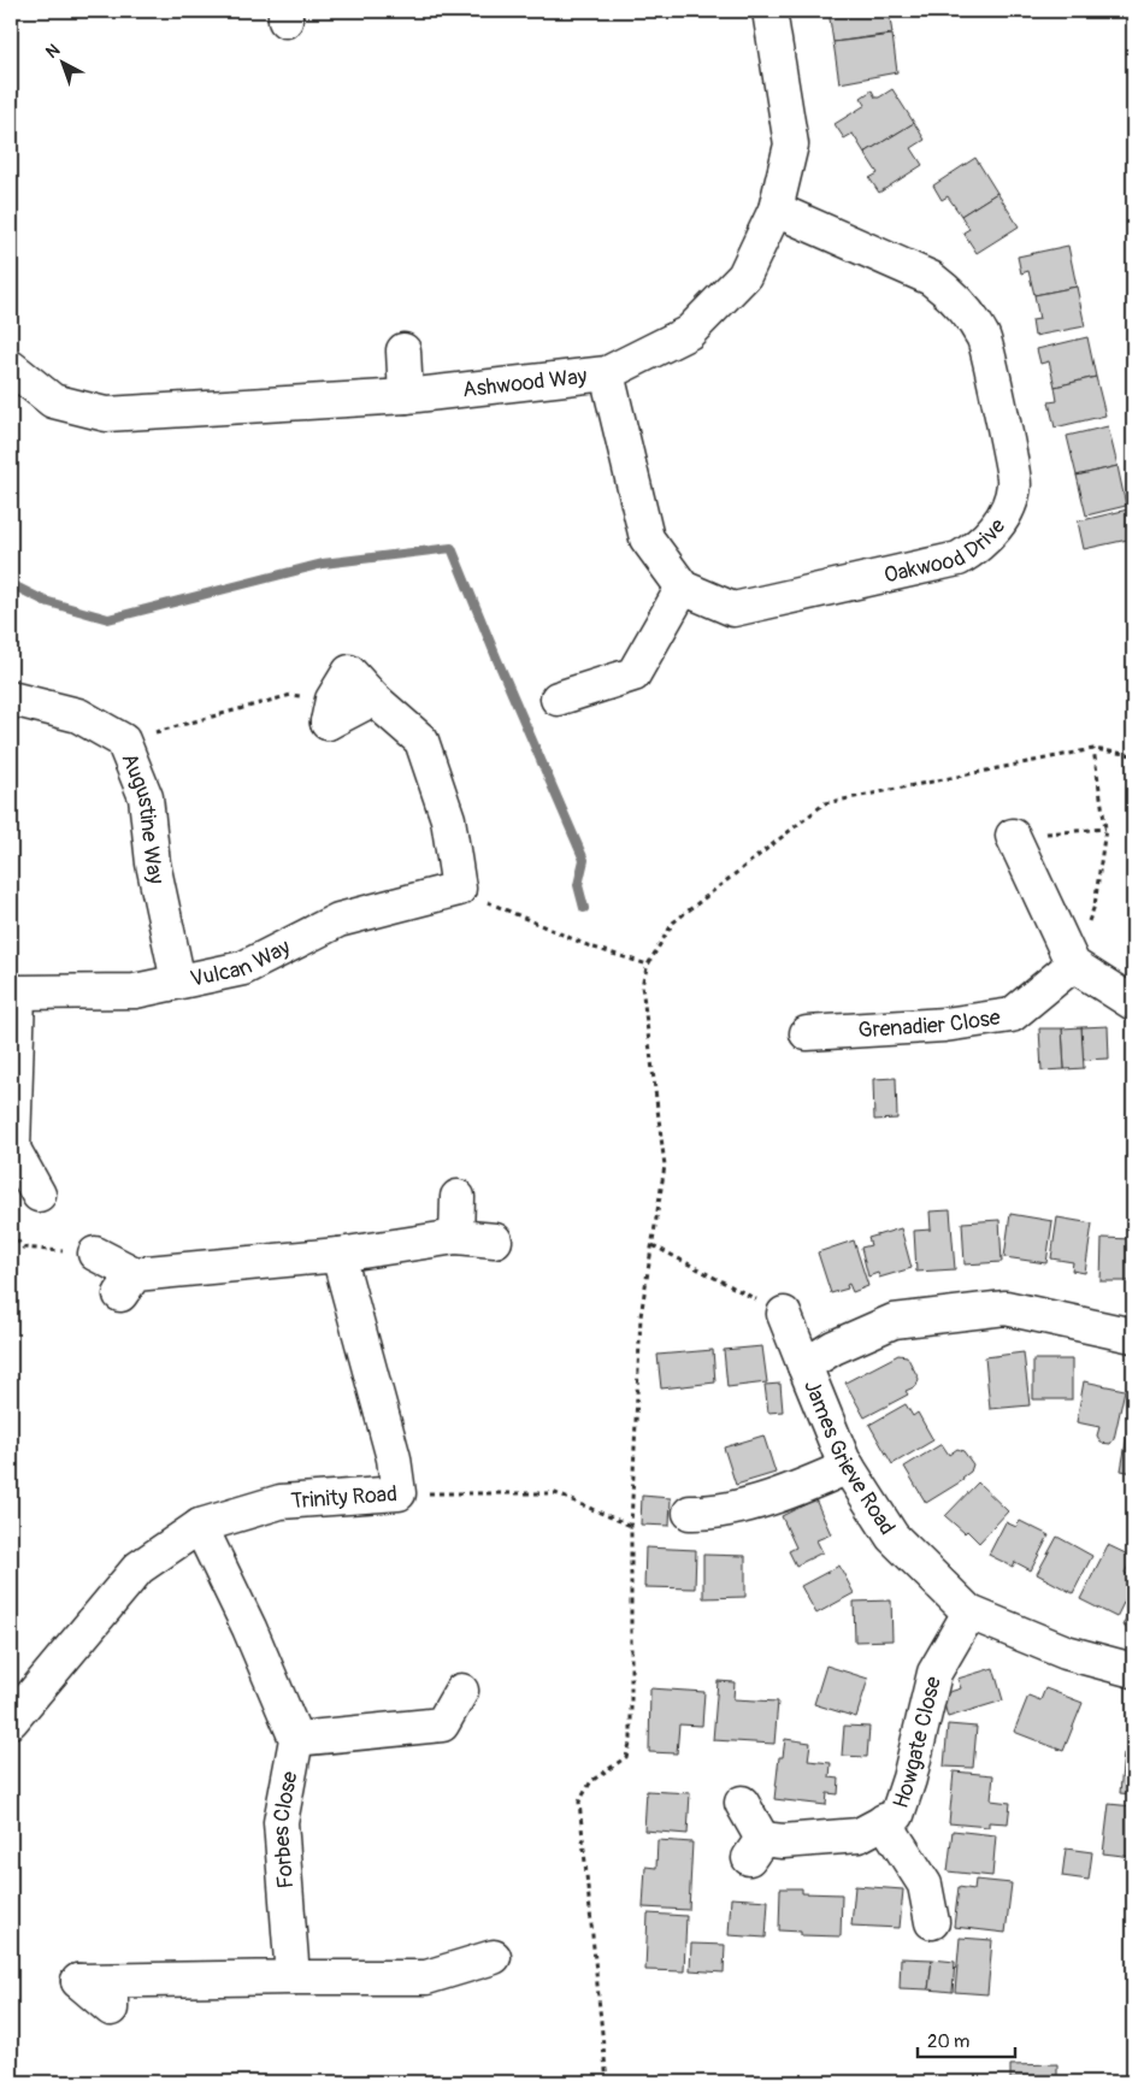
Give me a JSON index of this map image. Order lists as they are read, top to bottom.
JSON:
{
  "streets": {
    "street": [
      "Ashwood Way",
      "Oakwood Drive",
      "Augustine Way",
      "Vulcan Way",
      "Grenadier Close",
      "James Grieve Road",
      "Trinity Road",
      "Howgate Close",
      "Forbes Close"
    ]
  },
  "crossings": [
    ["Ashwood Way", "Oakwood Drive"],
    ["Augustine Way", "Vulcan Way"],
    ["James Grieve Road", "Howgate Close"]
  ],
  "scale_bar": "20 m",
  "north": "top left"
}
